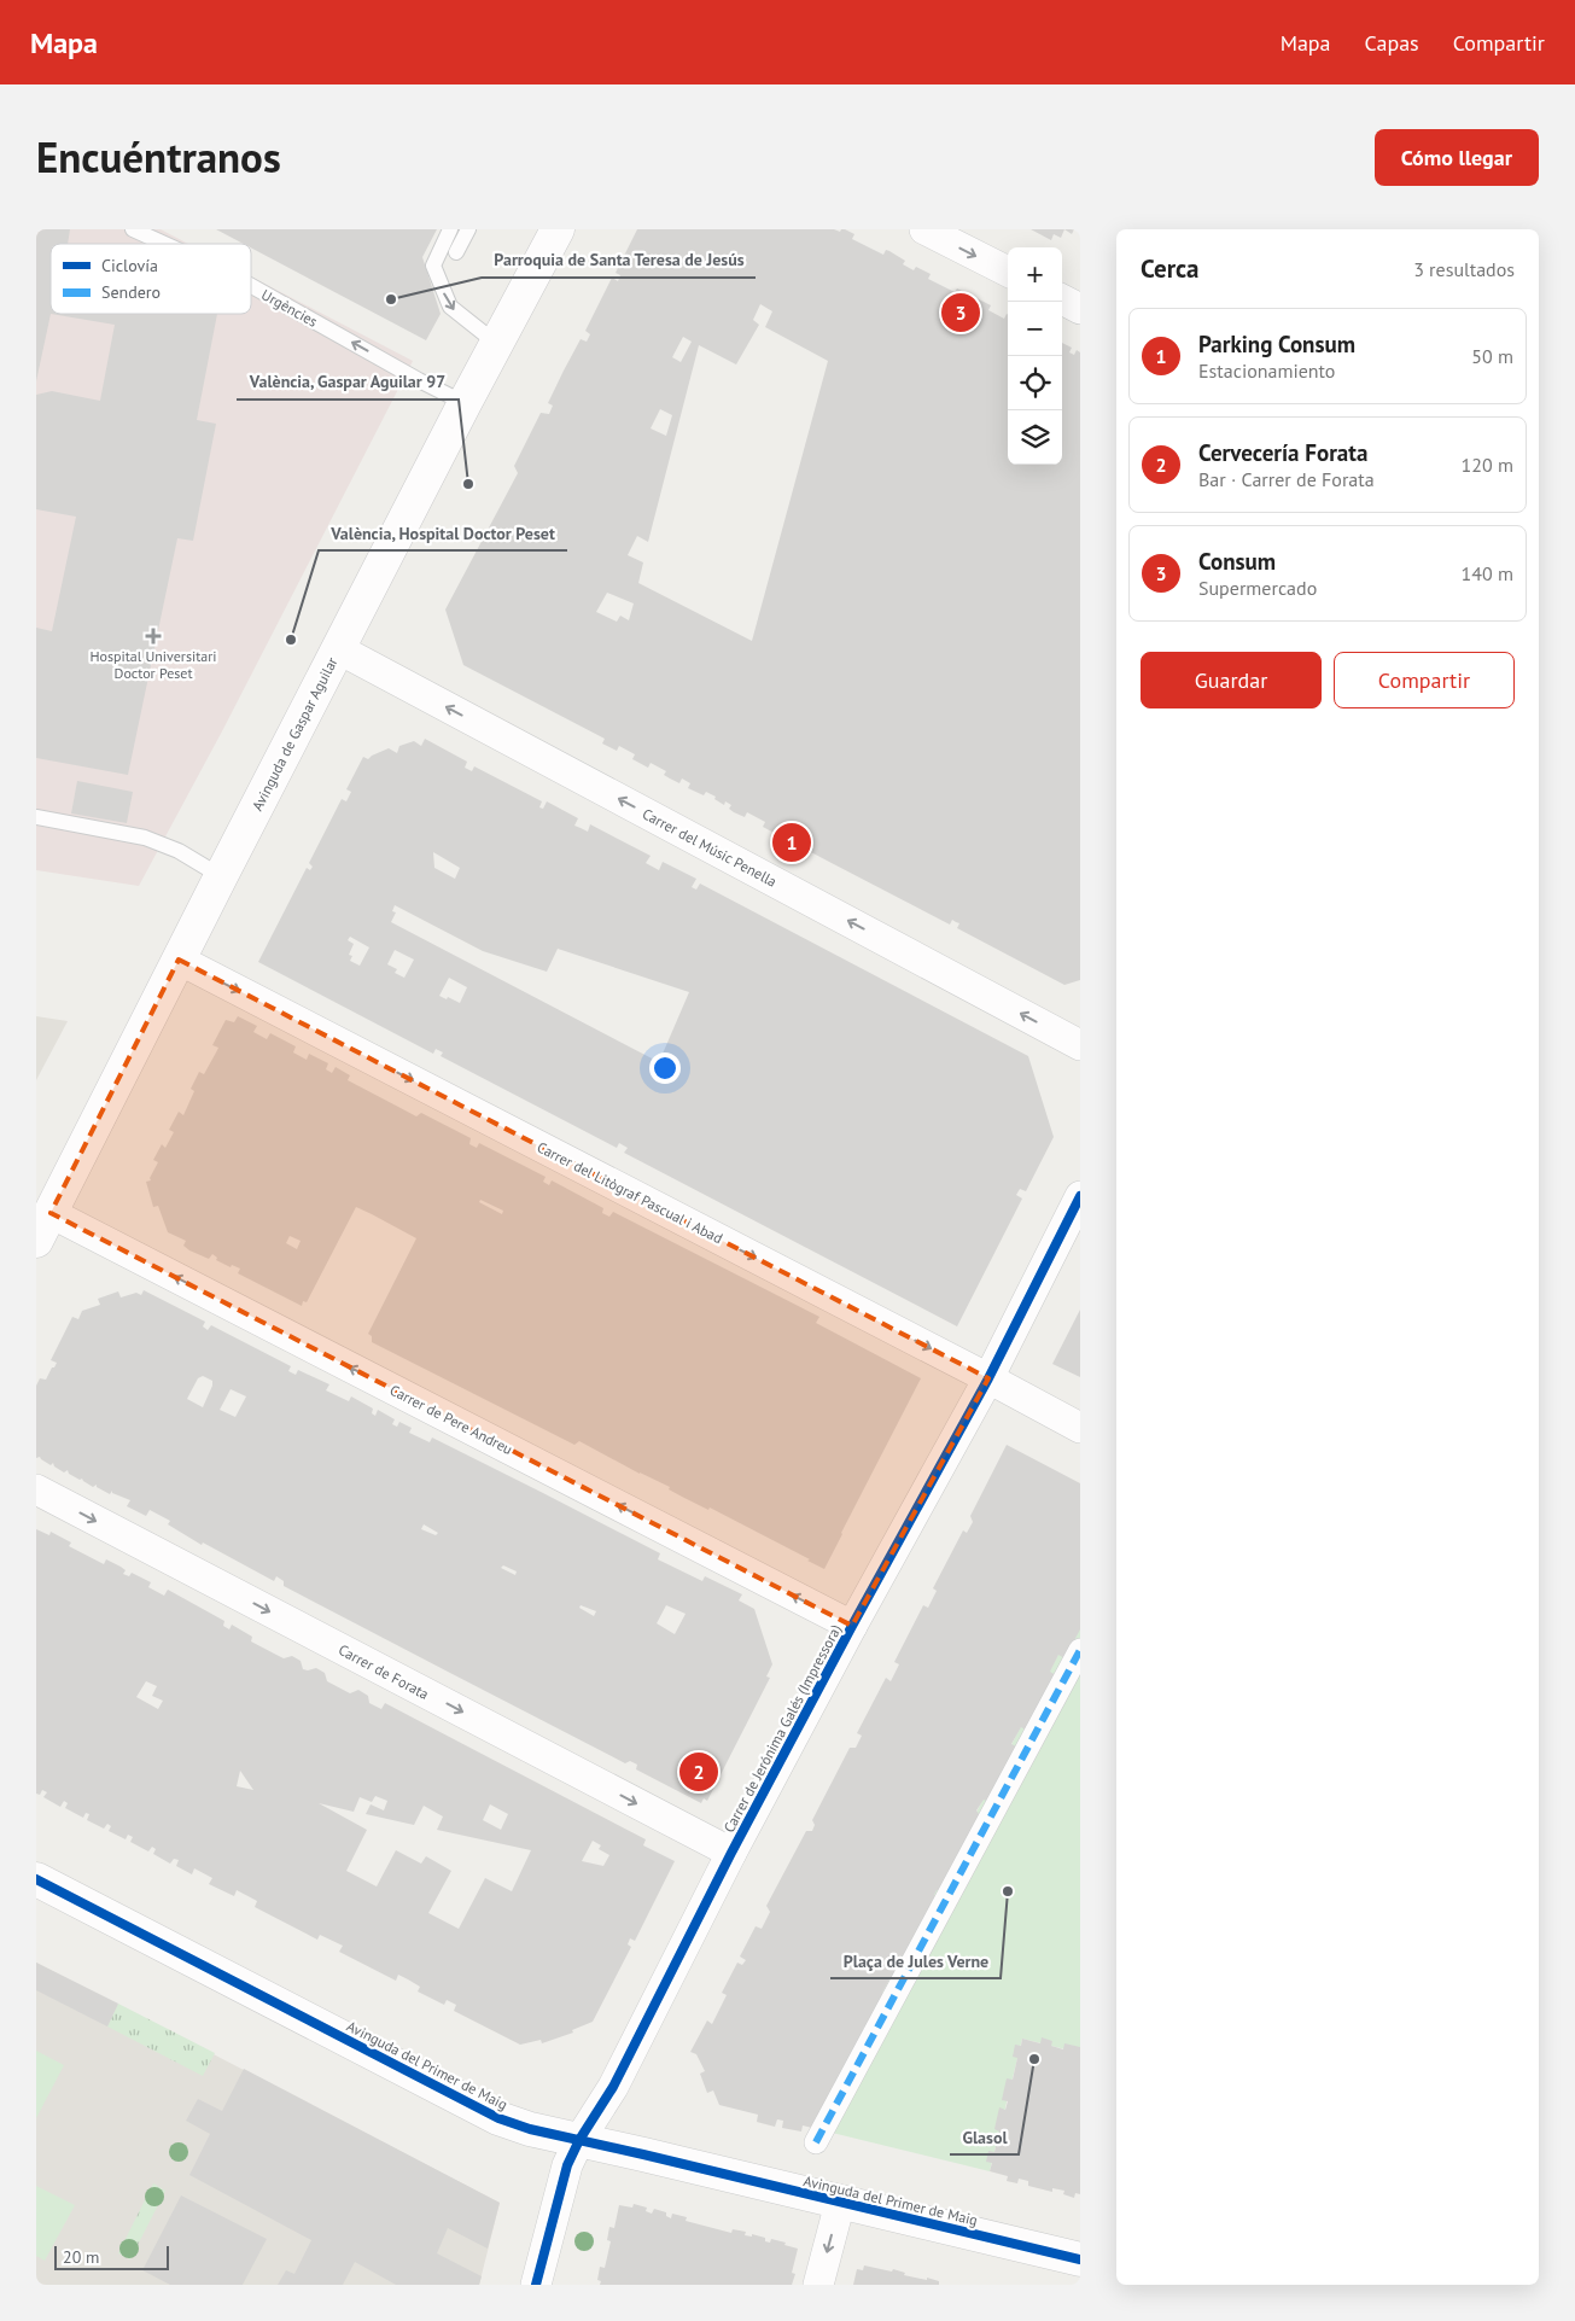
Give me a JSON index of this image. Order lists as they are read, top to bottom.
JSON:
{
  "streets": {
    "main road": ["Avinguda de Gaspar Aguilar", "Avinguda del Primer de Maig"],
    "street": [
      "Carrer del Músic Penella",
      "Carrer del Litògraf Pascual i Abad",
      "Carrer de Pere Andreu",
      "Carrer de Forata",
      "Carrer de Jerónima Galés (Impressora)"
    ],
    "lane": ["Urgències"]
  },
  "crossings": [
    ["Urgències", "Avinguda de Gaspar Aguilar"],
    ["Avinguda de Gaspar Aguilar", "Carrer del Músic Penella"],
    ["Avinguda de Gaspar Aguilar", "Carrer del Litògraf Pascual i Abad"],
    ["Avinguda de Gaspar Aguilar", "Carrer de Pere Andreu"],
    ["Carrer del Litògraf Pascual i Abad", "Carrer de Jerónima Galés (Impressora)"],
    ["Carrer de Pere Andreu", "Carrer de Jerónima Galés (Impressora)"],
    ["Carrer de Forata", "Carrer de Jerónima Galés (Impressora)"],
    ["Carrer de Jerónima Galés (Impressora)", "Avinguda del Primer de Maig"]
  ],
  "one_way": [
    "Urgències",
    "Carrer del Músic Penella",
    "Carrer del Litògraf Pascual i Abad",
    "Carrer de Pere Andreu",
    "Carrer de Forata"
  ],
  "places": {
    "other": [
      "Parroquia de Santa Teresa de Jesús",
      "València, Gaspar Aguilar 97",
      "València, Hospital Doctor Peset",
      "Plaça de Jules Verne",
      "Glasol"
    ],
    "health": ["Hospital Universitari Doctor Peset"]
  },
  "legend": ["Ciclovía", "Sendero"],
  "scale_bar": "20 m",
  "page": {
    "header": "Mapa",
    "nav": ["Mapa", "Capas", "Compartir"],
    "title": "Encuéntranos",
    "buttons": [
      "Cómo llegar",
      ["Guardar", "Compartir"]
    ],
    "heading": ["Cerca", "3 resultados"],
    "map_buttons": ["+", "−"],
    "pins": ["3", "1", "2"],
    "list": [
      {
        "mark": "1",
        "name": "Parking Consum",
        "note": "Estacionamiento",
        "value": "50 m"
      },
      {
        "mark": "2",
        "name": "Cervecería Forata",
        "note": "Bar · Carrer de Forata",
        "value": "120 m"
      },
      {
        "mark": "3",
        "name": "Consum",
        "note": "Supermercado",
        "value": "140 m"
      }
    ],
    "scale": "20 m"
  }
}
